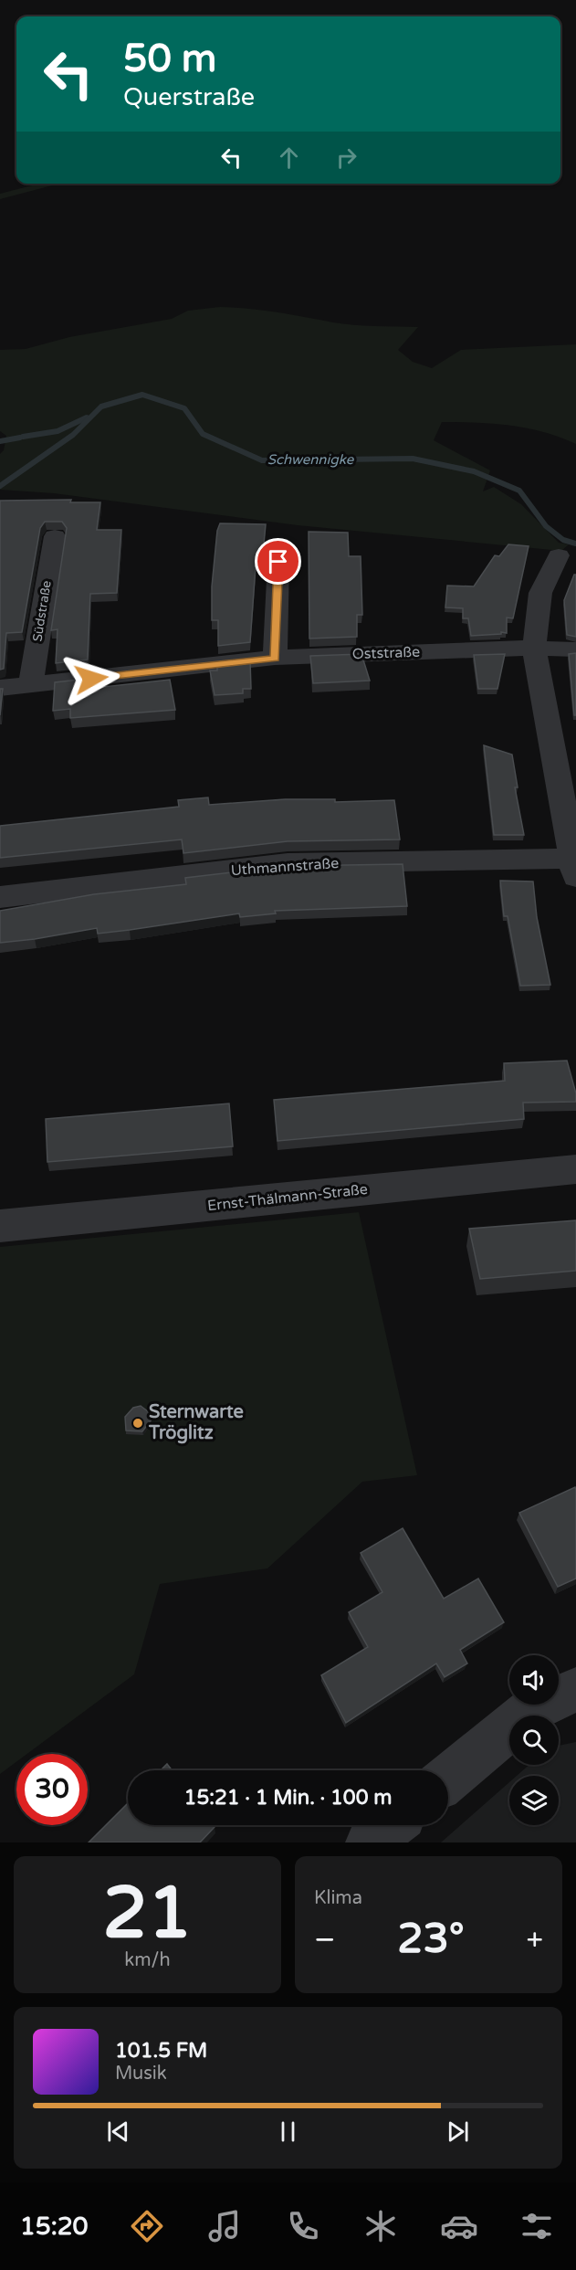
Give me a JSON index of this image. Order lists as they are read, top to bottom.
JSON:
{
  "streets": {
    "street": [
      "Südstraße",
      "Oststraße",
      "Uthmannstraße",
      "Ernst-Thälmann-Straße"
    ]
  },
  "crossings": [
    ["Südstraße", "Oststraße"]
  ],
  "water": ["Schwennigke"],
  "places": ["Sternwarte Tröglitz"],
  "page": {
    "turn": ["50 m", "Querstraße"],
    "limit": "30",
    "trip": "15:21 · 1 Min. · 100 m",
    "tile": [
      ["21", "km/h"],
      "Klima"
    ],
    "heat": ["−", "23°", "+"],
    "song": ["101.5 FM", "Musik"],
    "tabs": "15:20"
  }
}
